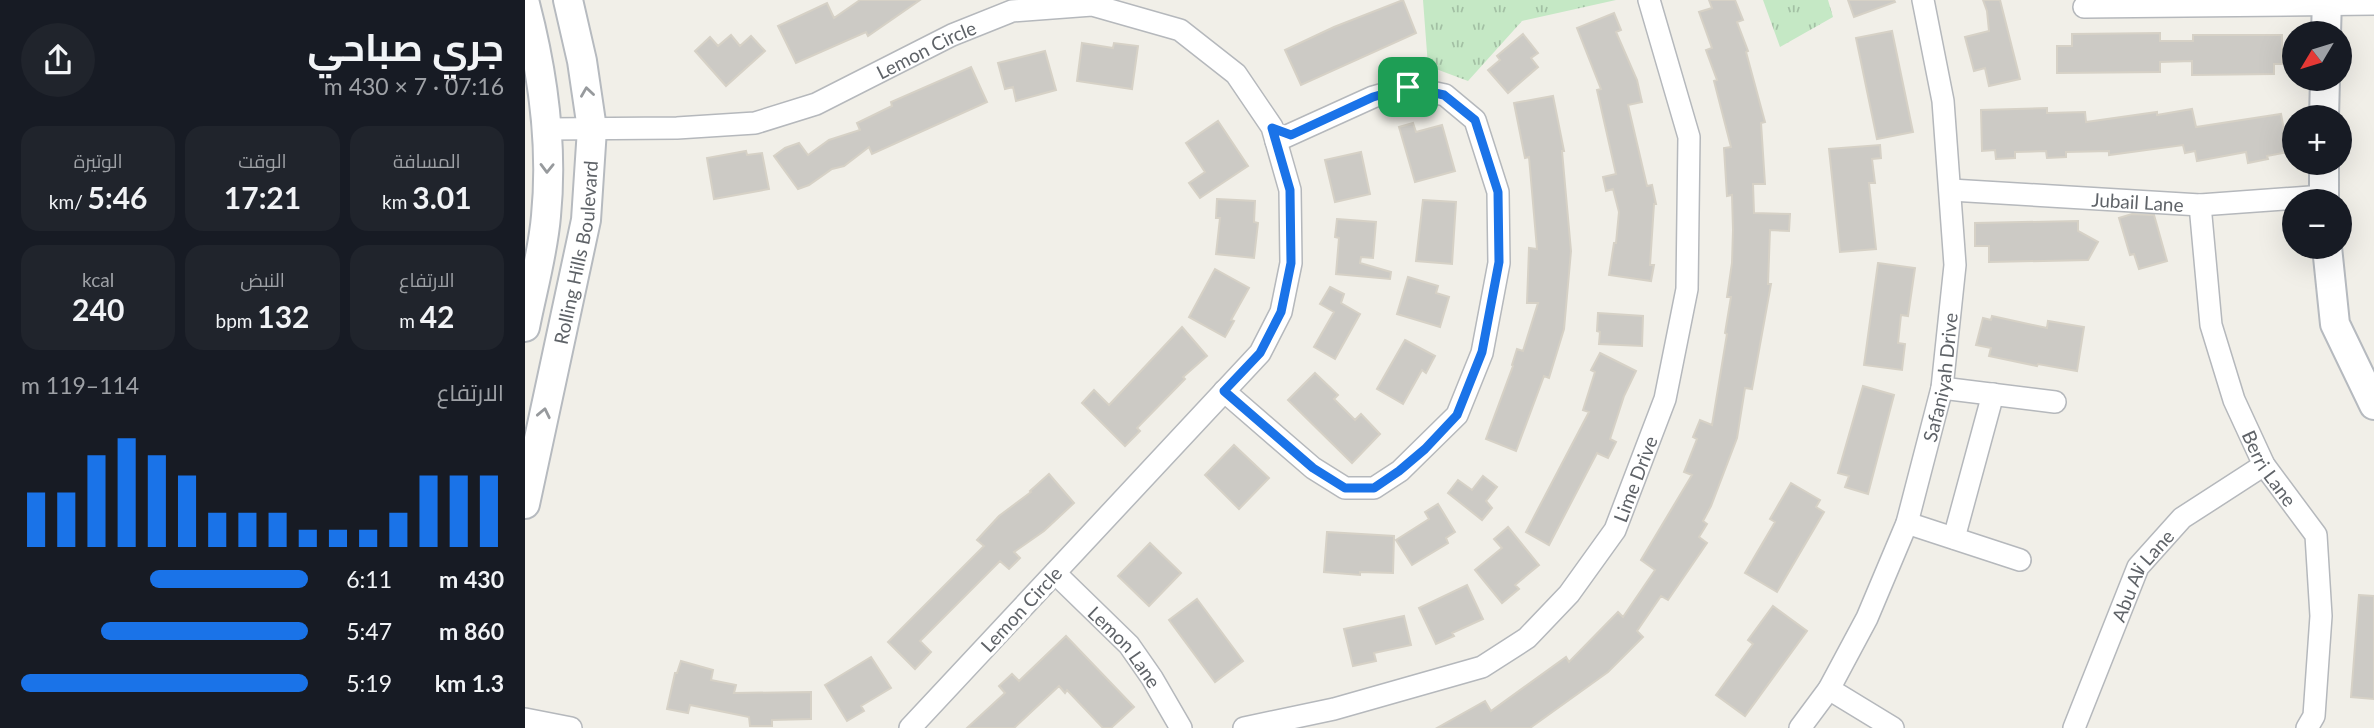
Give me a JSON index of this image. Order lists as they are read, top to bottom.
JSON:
{
  "streets": {
    "main road": ["Rolling Hills Boulevard"],
    "street": [
      "Lemon Circle",
      "Jubail Lane",
      "Safaniyah Drive",
      "Berri Lane",
      "Lime Drive",
      "Abu Ali Lane",
      "Lemon Lane"
    ]
  },
  "crossings": [
    ["Lemon Circle", "Rolling Hills Boulevard"],
    ["Lemon Circle", "Lemon Lane"],
    ["Jubail Lane", "Safaniyah Drive"],
    ["Jubail Lane", "Berri Lane"],
    ["Berri Lane", "Abu Ali Lane"]
  ],
  "north": "bottom left",
  "page": {
    "heading": ["جري صباحي", "07:16 · 7 × 430 m"],
    "map_buttons": ["+", "−"],
    "stats": [
      ["المسافة", "3.01 km"],
      ["الوقت", "17:21"],
      ["الوتيرة", "5:46 /km"],
      ["الارتفاع", "42 m"],
      ["النبض", "132 bpm"],
      ["kcal", "240"]
    ],
    "chart": ["الارتفاع", "114–119 m"],
    "list": [
      {
        "name": "430 m",
        "note": "6:11"
      },
      {
        "name": "860 m",
        "note": "5:47"
      },
      {
        "name": "1.3 km",
        "note": "5:19"
      }
    ]
  }
}
